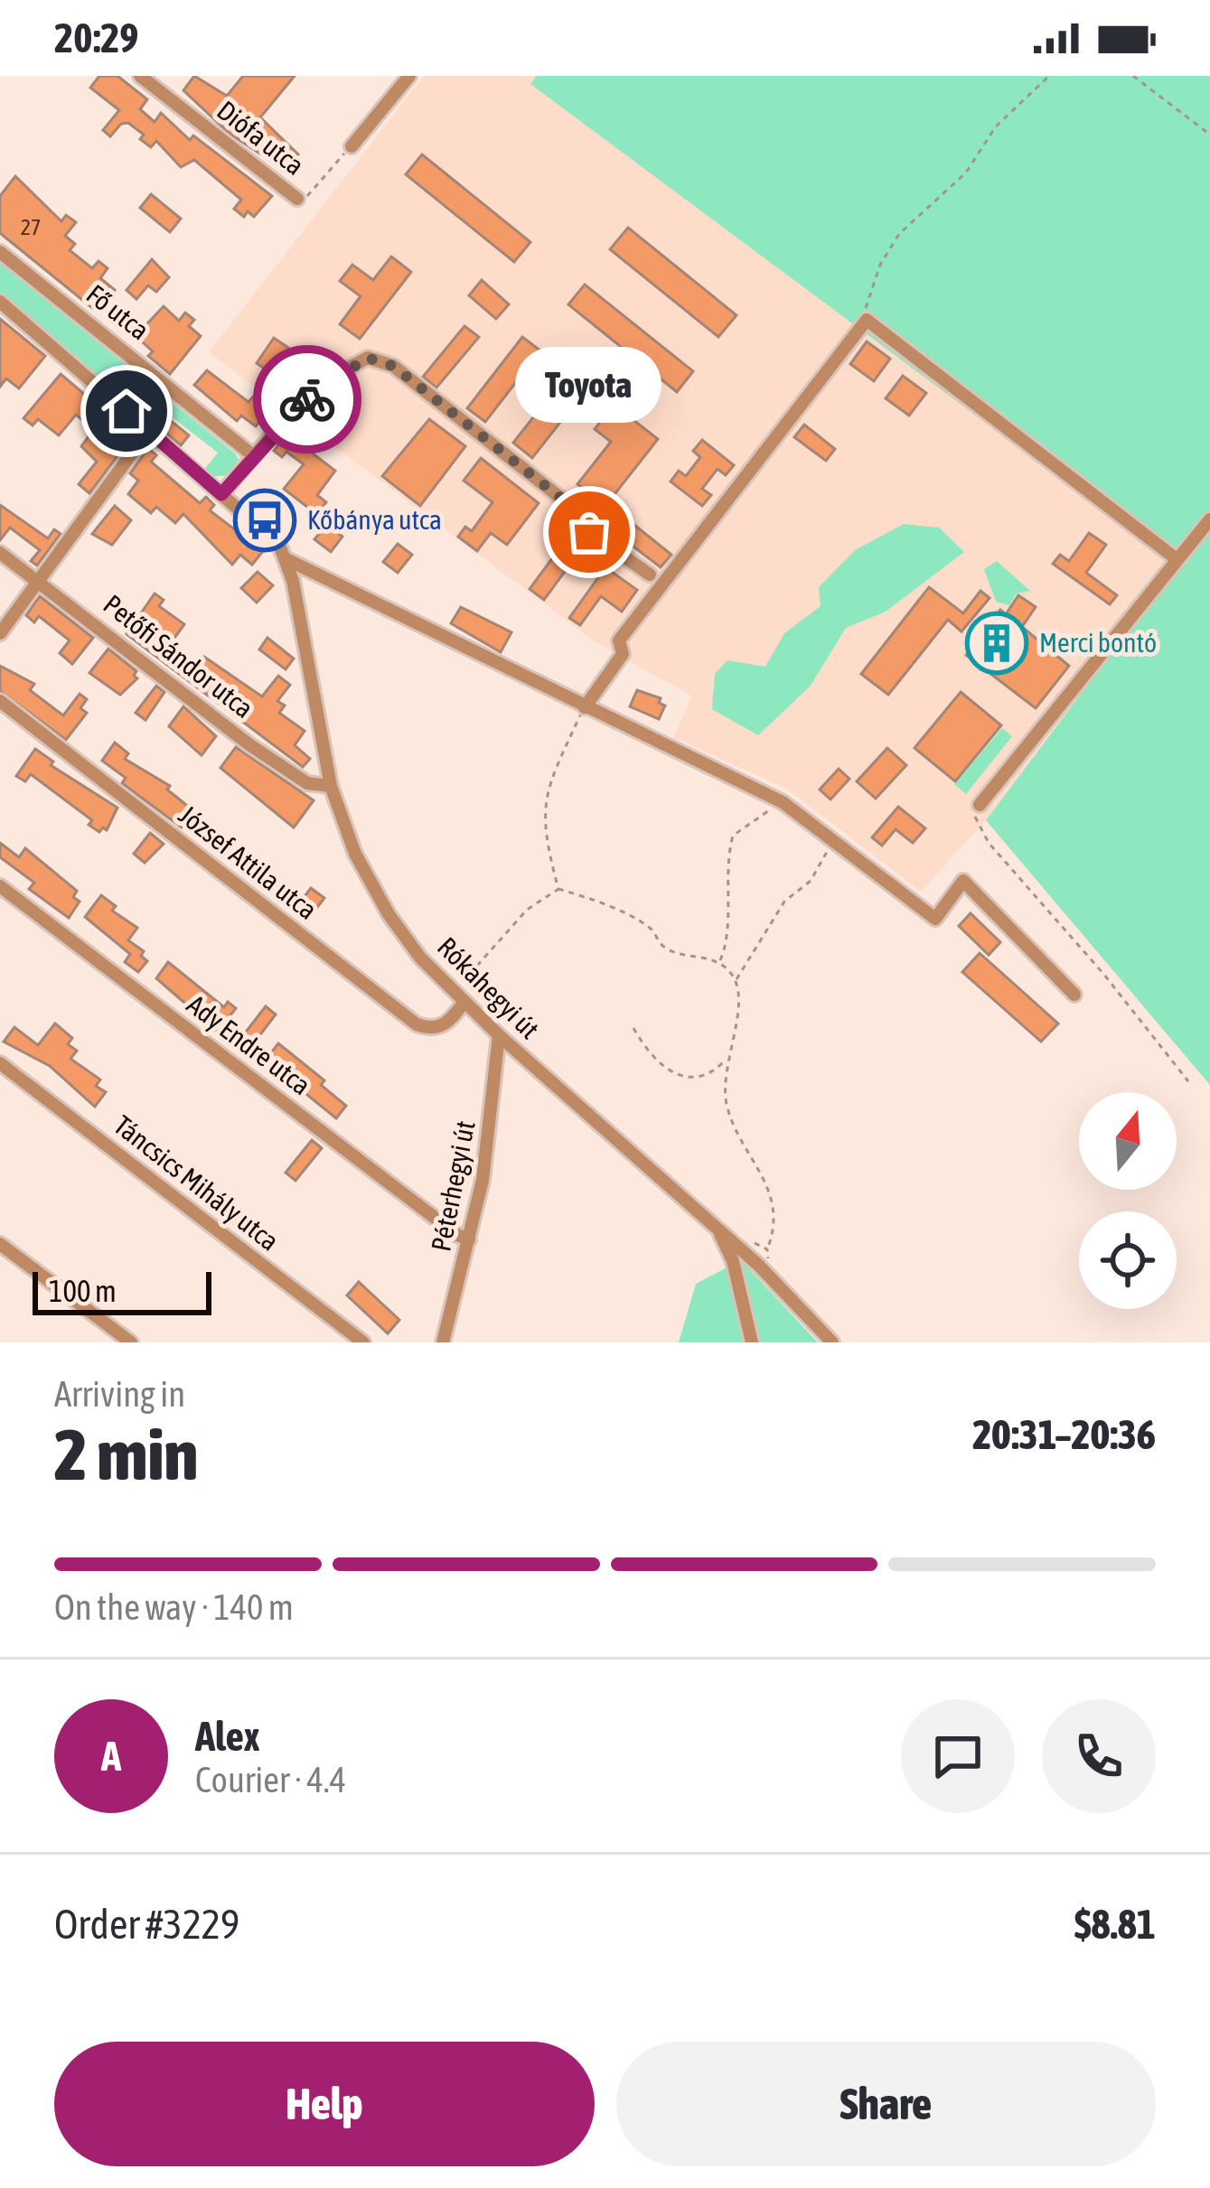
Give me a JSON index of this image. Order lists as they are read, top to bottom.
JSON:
{
  "streets": {
    "street": [
      "Diófa utca",
      "Fő utca",
      "Petőfi Sándor utca",
      "József Attila utca",
      "Rókahegyi út",
      "Ady Endre utca",
      "Táncsics Mihály utca",
      "Péterhegyi út"
    ]
  },
  "crossings": [
    ["Petőfi Sándor utca", "Rókahegyi út"],
    ["József Attila utca", "Rókahegyi út"],
    ["Rókahegyi út", "Péterhegyi út"],
    ["Ady Endre utca", "Péterhegyi út"]
  ],
  "places": {
    "bus stop": ["Kőbánya utca"],
    "other": ["Toyota"],
    "building": ["Merci bontó"]
  },
  "house_numbers": ["27"],
  "scale_bar": "100 m",
  "north": "top",
  "page": {
    "status": "20:29",
    "bubble": "Toyota",
    "scale": "100 m",
    "heading": ["2 min", "Arriving in", "20:31–20:36"],
    "panel": [
      "Alex",
      "Courier · 4.4",
      "Order #3229",
      "$8.81"
    ],
    "bar": "On the way · 140 m",
    "round": "A",
    "buttons": ["Help", "Share"]
  }
}
